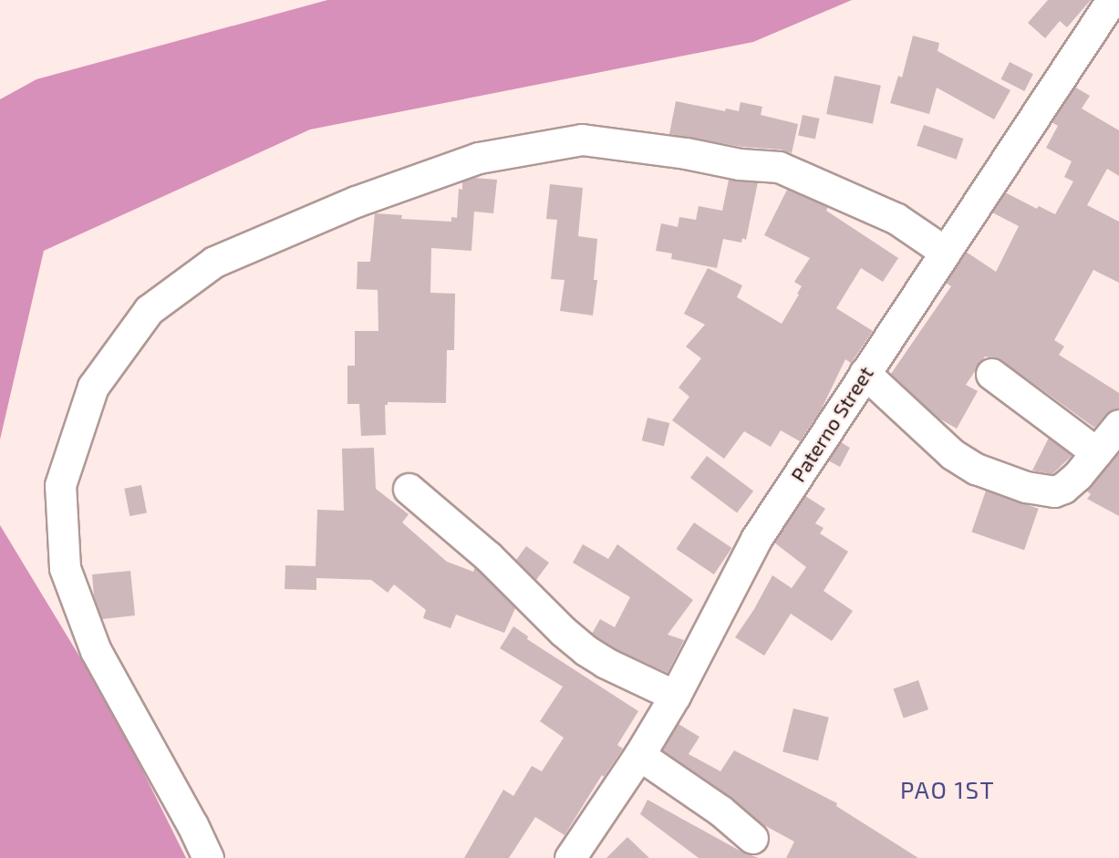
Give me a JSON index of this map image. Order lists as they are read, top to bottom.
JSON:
{
  "streets": {
    "street": ["Paterno Street"]
  },
  "districts": ["PAO 1ST"]
}
